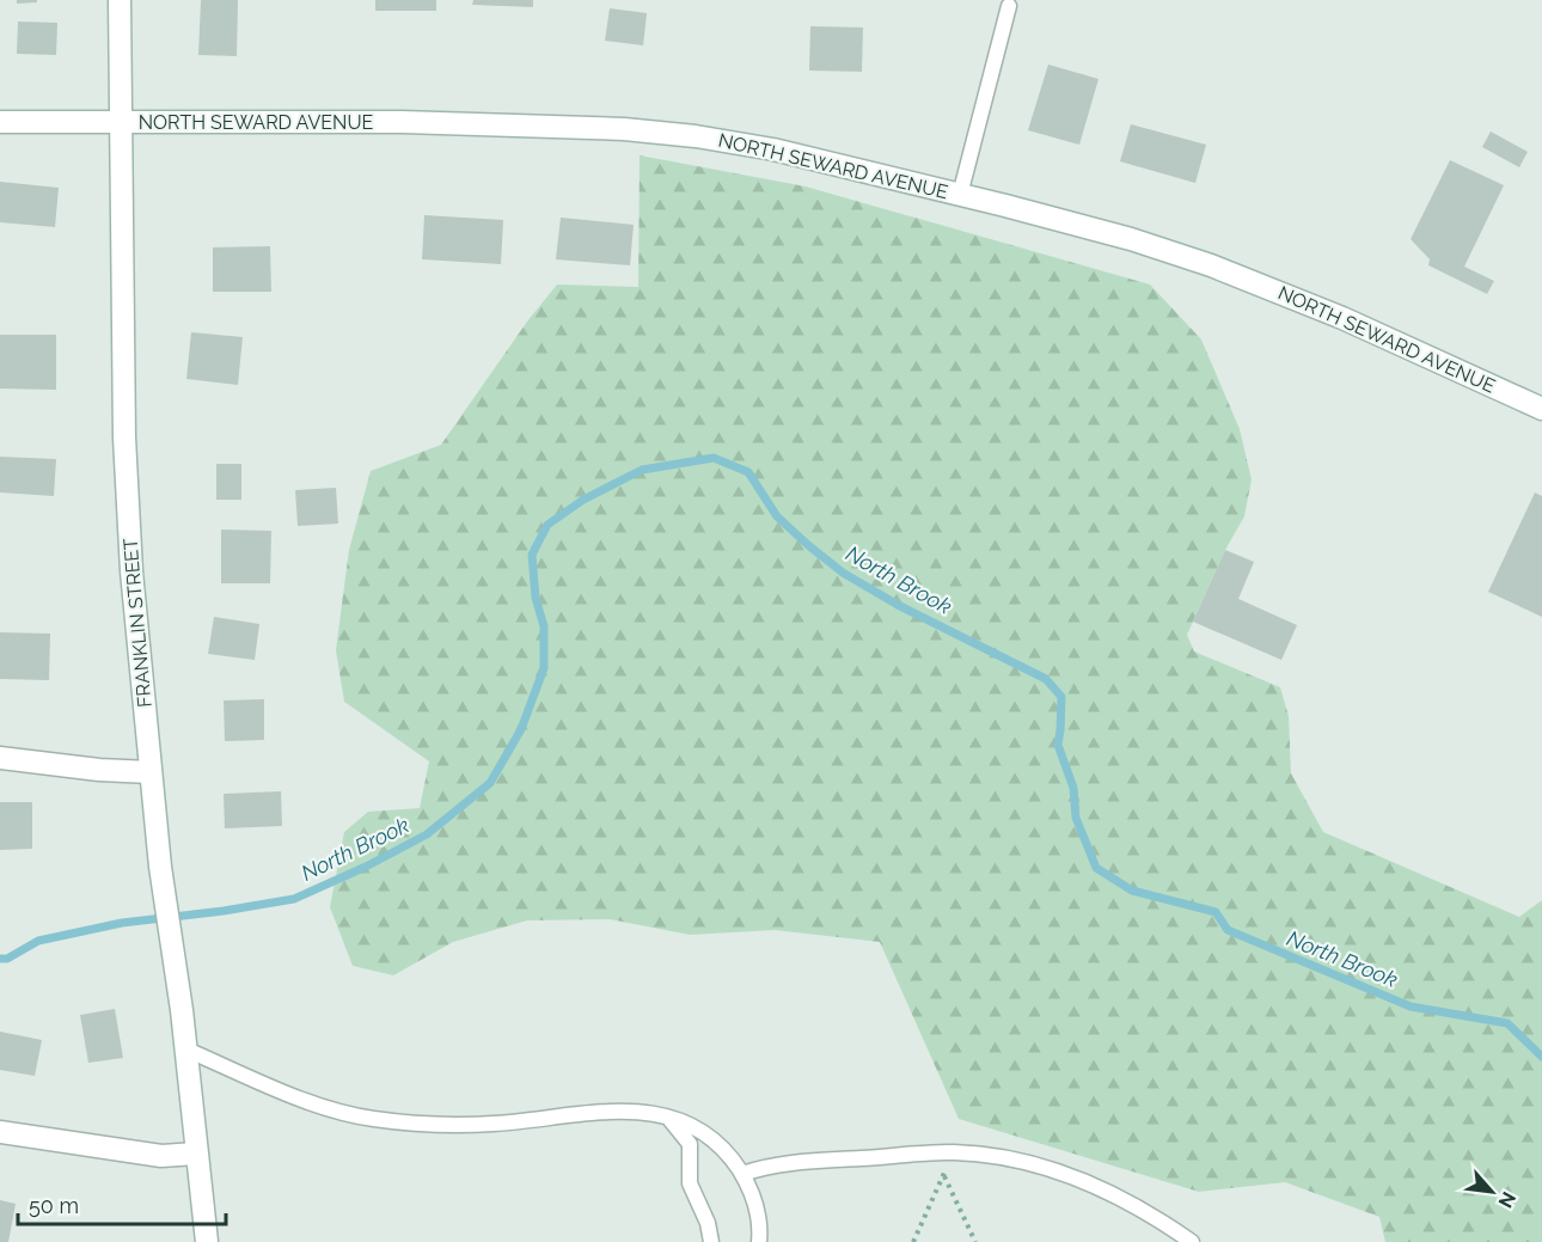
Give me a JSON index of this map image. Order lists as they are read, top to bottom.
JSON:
{
  "streets": {
    "street": ["NORTH SEWARD AVENUE", "FRANKLIN STREET"]
  },
  "crossings": [
    ["NORTH SEWARD AVENUE", "FRANKLIN STREET"]
  ],
  "water": ["North Brook"],
  "scale_bar": "50 m",
  "north": "bottom right"
}
